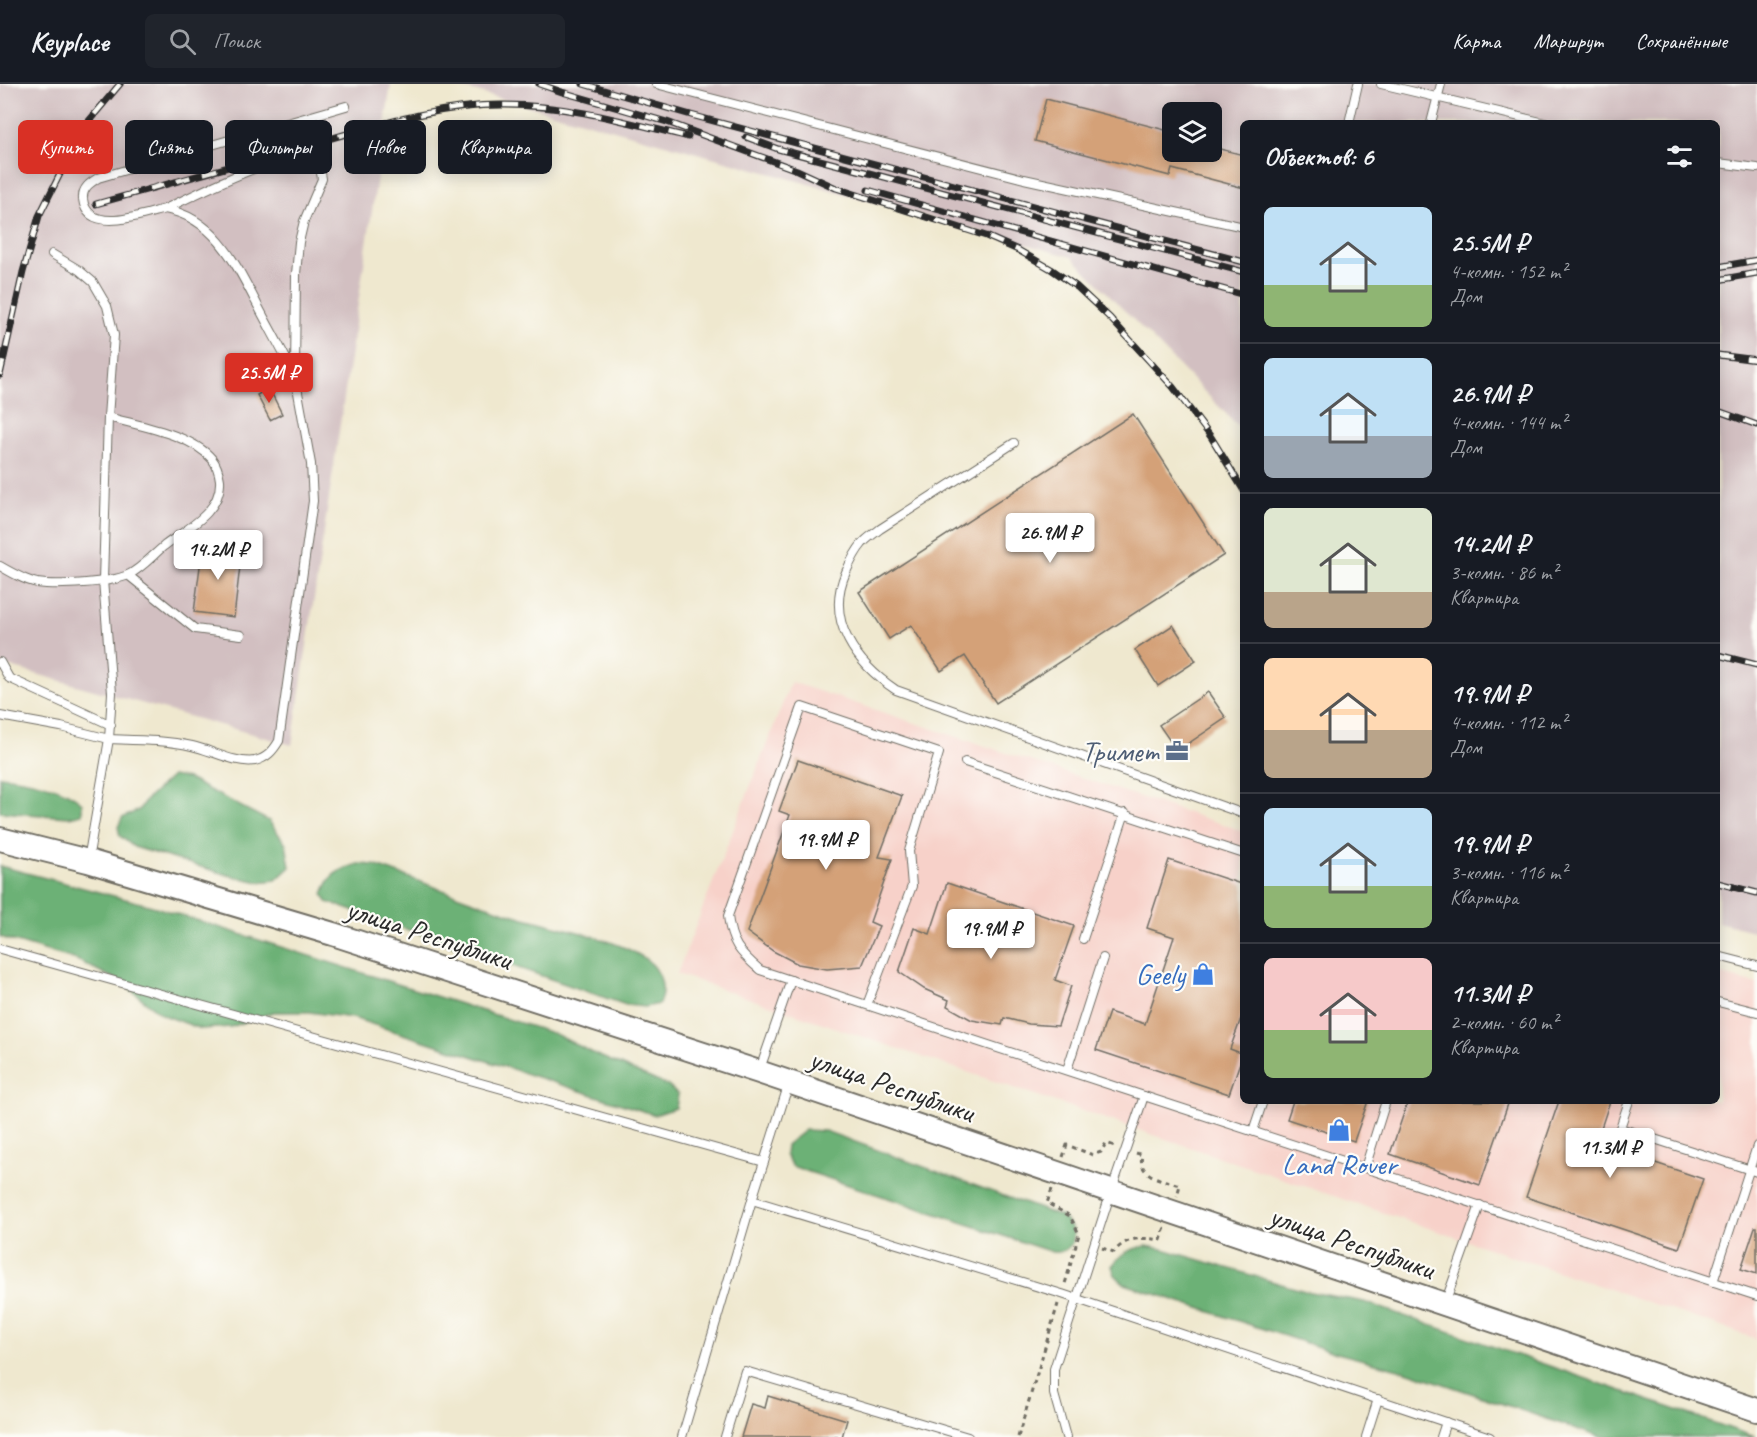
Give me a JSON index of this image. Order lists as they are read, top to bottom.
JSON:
{
  "streets": {
    "main road": ["улица Республики"]
  },
  "places": {
    "office": ["Тримет"],
    "shop": ["Geely", "Land Rover"]
  },
  "page": {
    "header": "Keyplace",
    "search": "Поиск",
    "nav": ["Карта", "Маршрут", "Сохранённые"],
    "chip": [
      "Купить",
      "Снять",
      "Фильтры",
      "Новое",
      "Квартира"
    ],
    "heading": "Объектов: 6",
    "list": [
      {
        "name": "25.5M ₽",
        "note": "4-комн. · 152 m² · Дом"
      },
      {
        "name": "26.9M ₽",
        "note": "4-комн. · 144 m² · Дом"
      },
      {
        "name": "14.2M ₽",
        "note": "3-комн. · 86 m² · Квартира"
      },
      {
        "name": "19.9M ₽",
        "note": "4-комн. · 112 m² · Дом"
      },
      {
        "name": "19.9M ₽",
        "note": "3-комн. · 116 m² · Квартира"
      },
      {
        "name": "11.3M ₽",
        "note": "2-комн. · 60 m² · Квартира"
      }
    ],
    "price": [
      "25.5M ₽",
      "26.9M ₽",
      "14.2M ₽",
      "19.9M ₽",
      "19.9M ₽",
      "11.3M ₽"
    ]
  }
}
